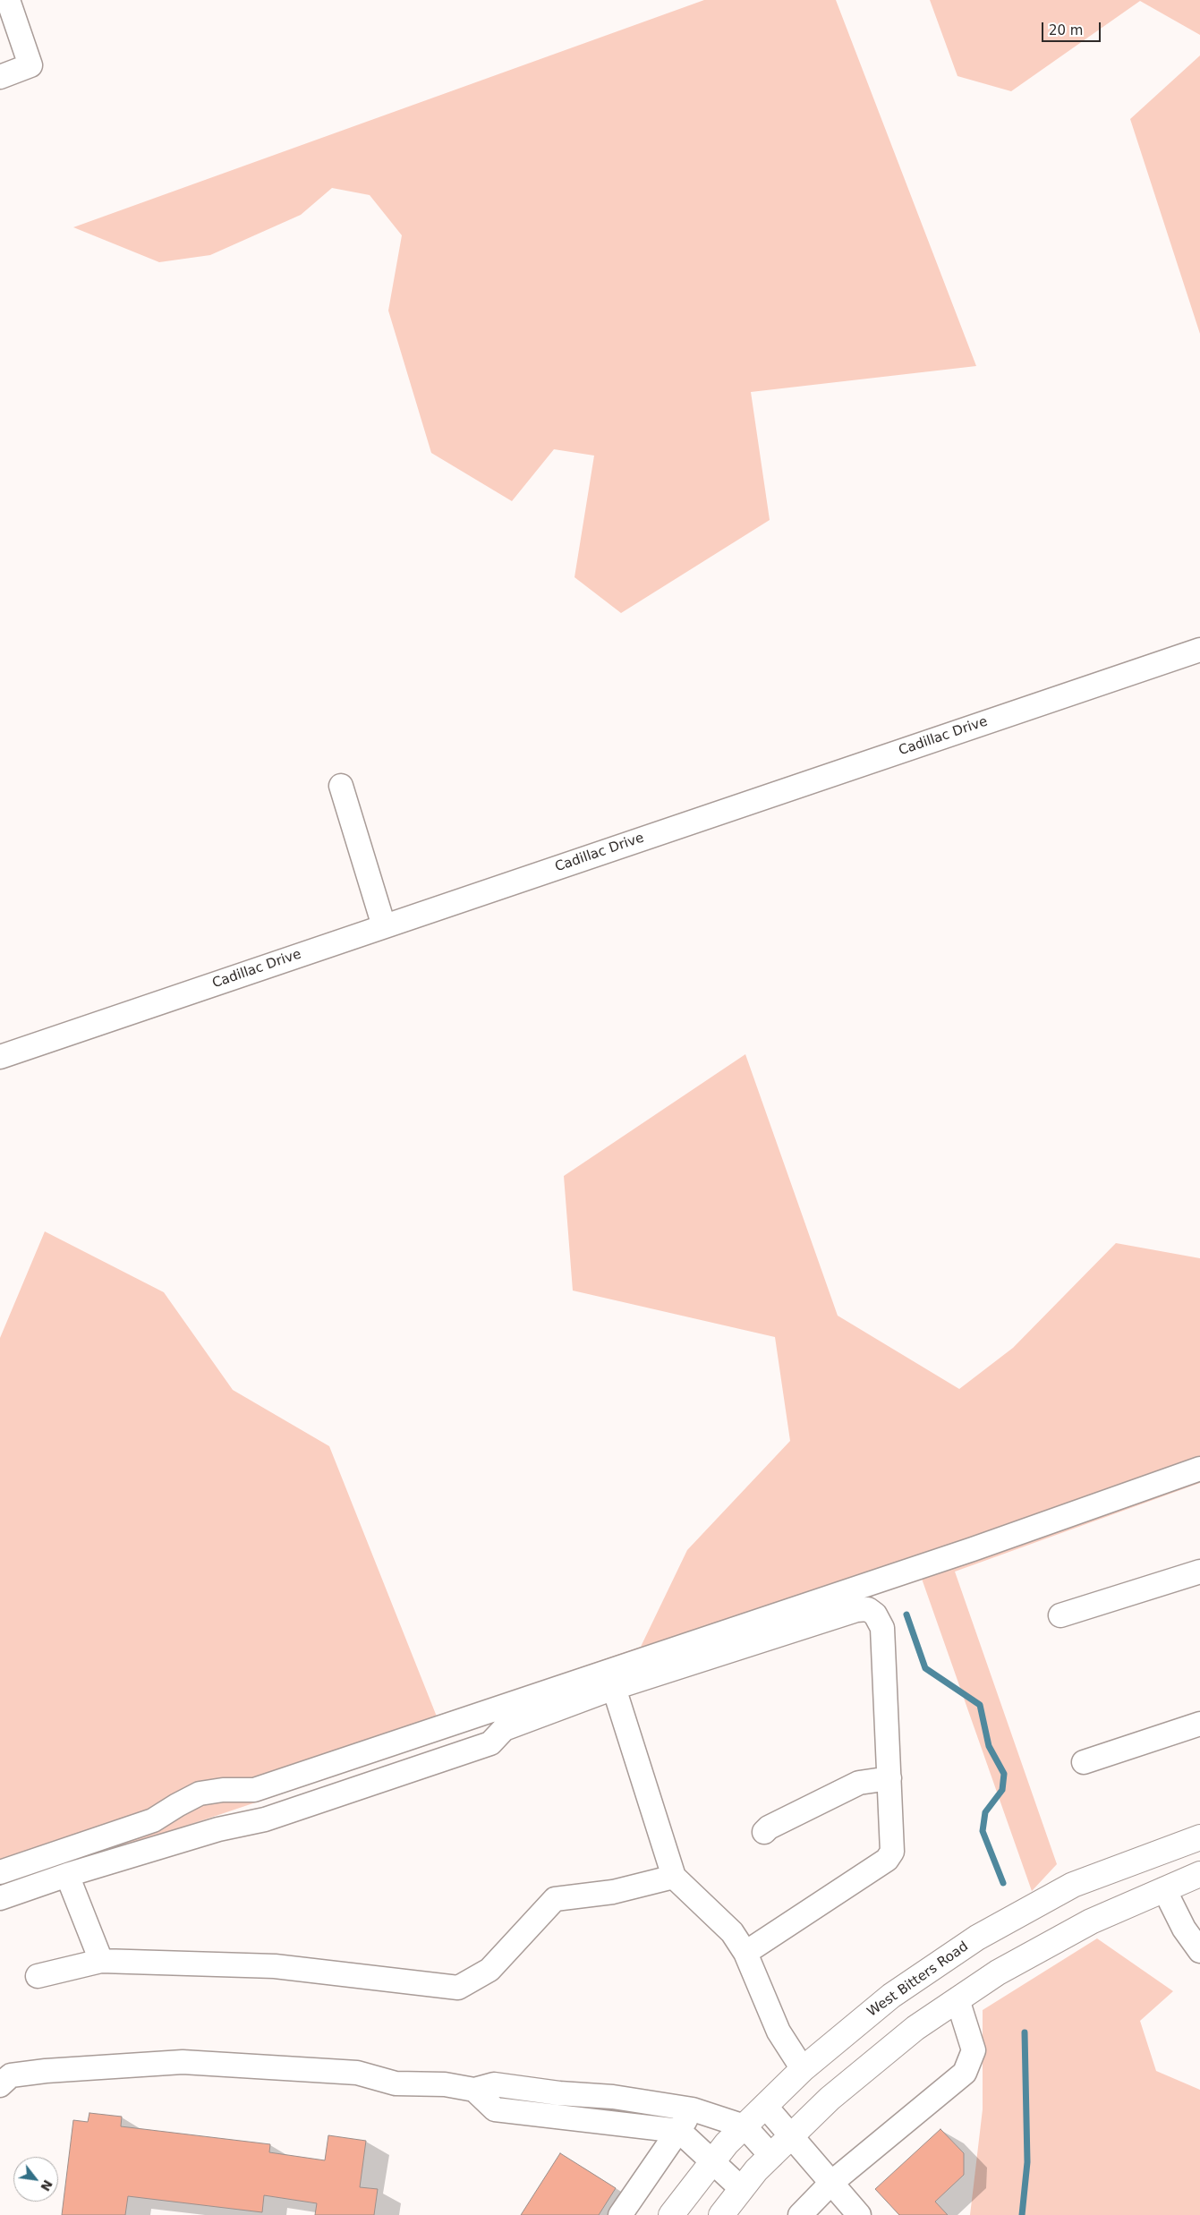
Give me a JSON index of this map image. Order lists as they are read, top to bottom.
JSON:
{
  "streets": {
    "main road": ["West Bitters Road"],
    "street": ["Cadillac Drive"]
  },
  "scale_bar": "20 m",
  "north": "bottom right"
}
